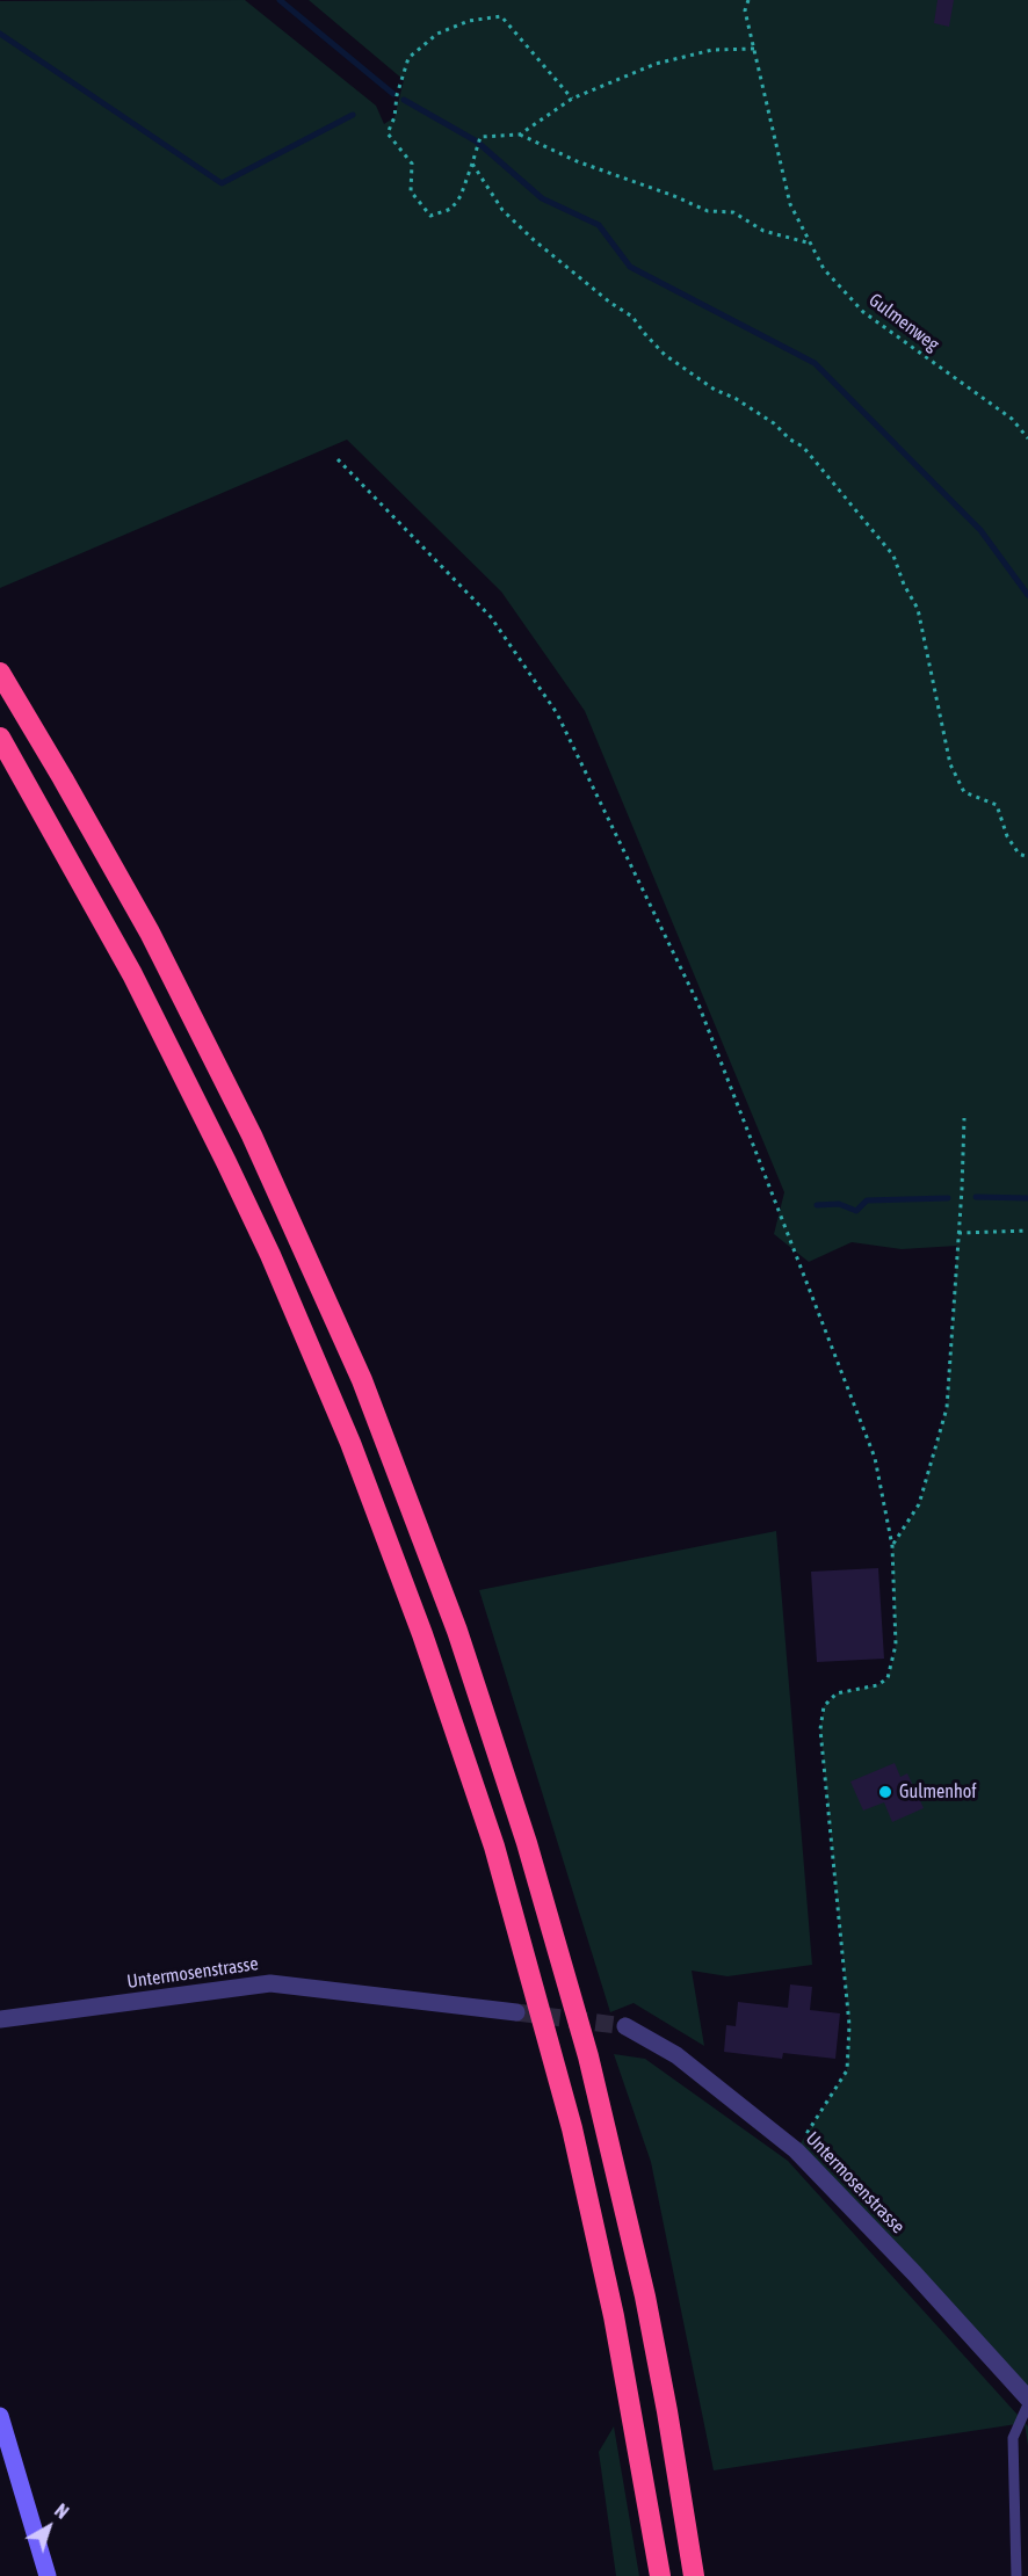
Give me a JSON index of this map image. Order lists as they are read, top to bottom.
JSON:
{
  "streets": {
    "street": ["Untermosenstrasse"],
    "path": ["Gulmenweg"]
  },
  "places": ["Gulmenhof"],
  "north": "top right"
}
